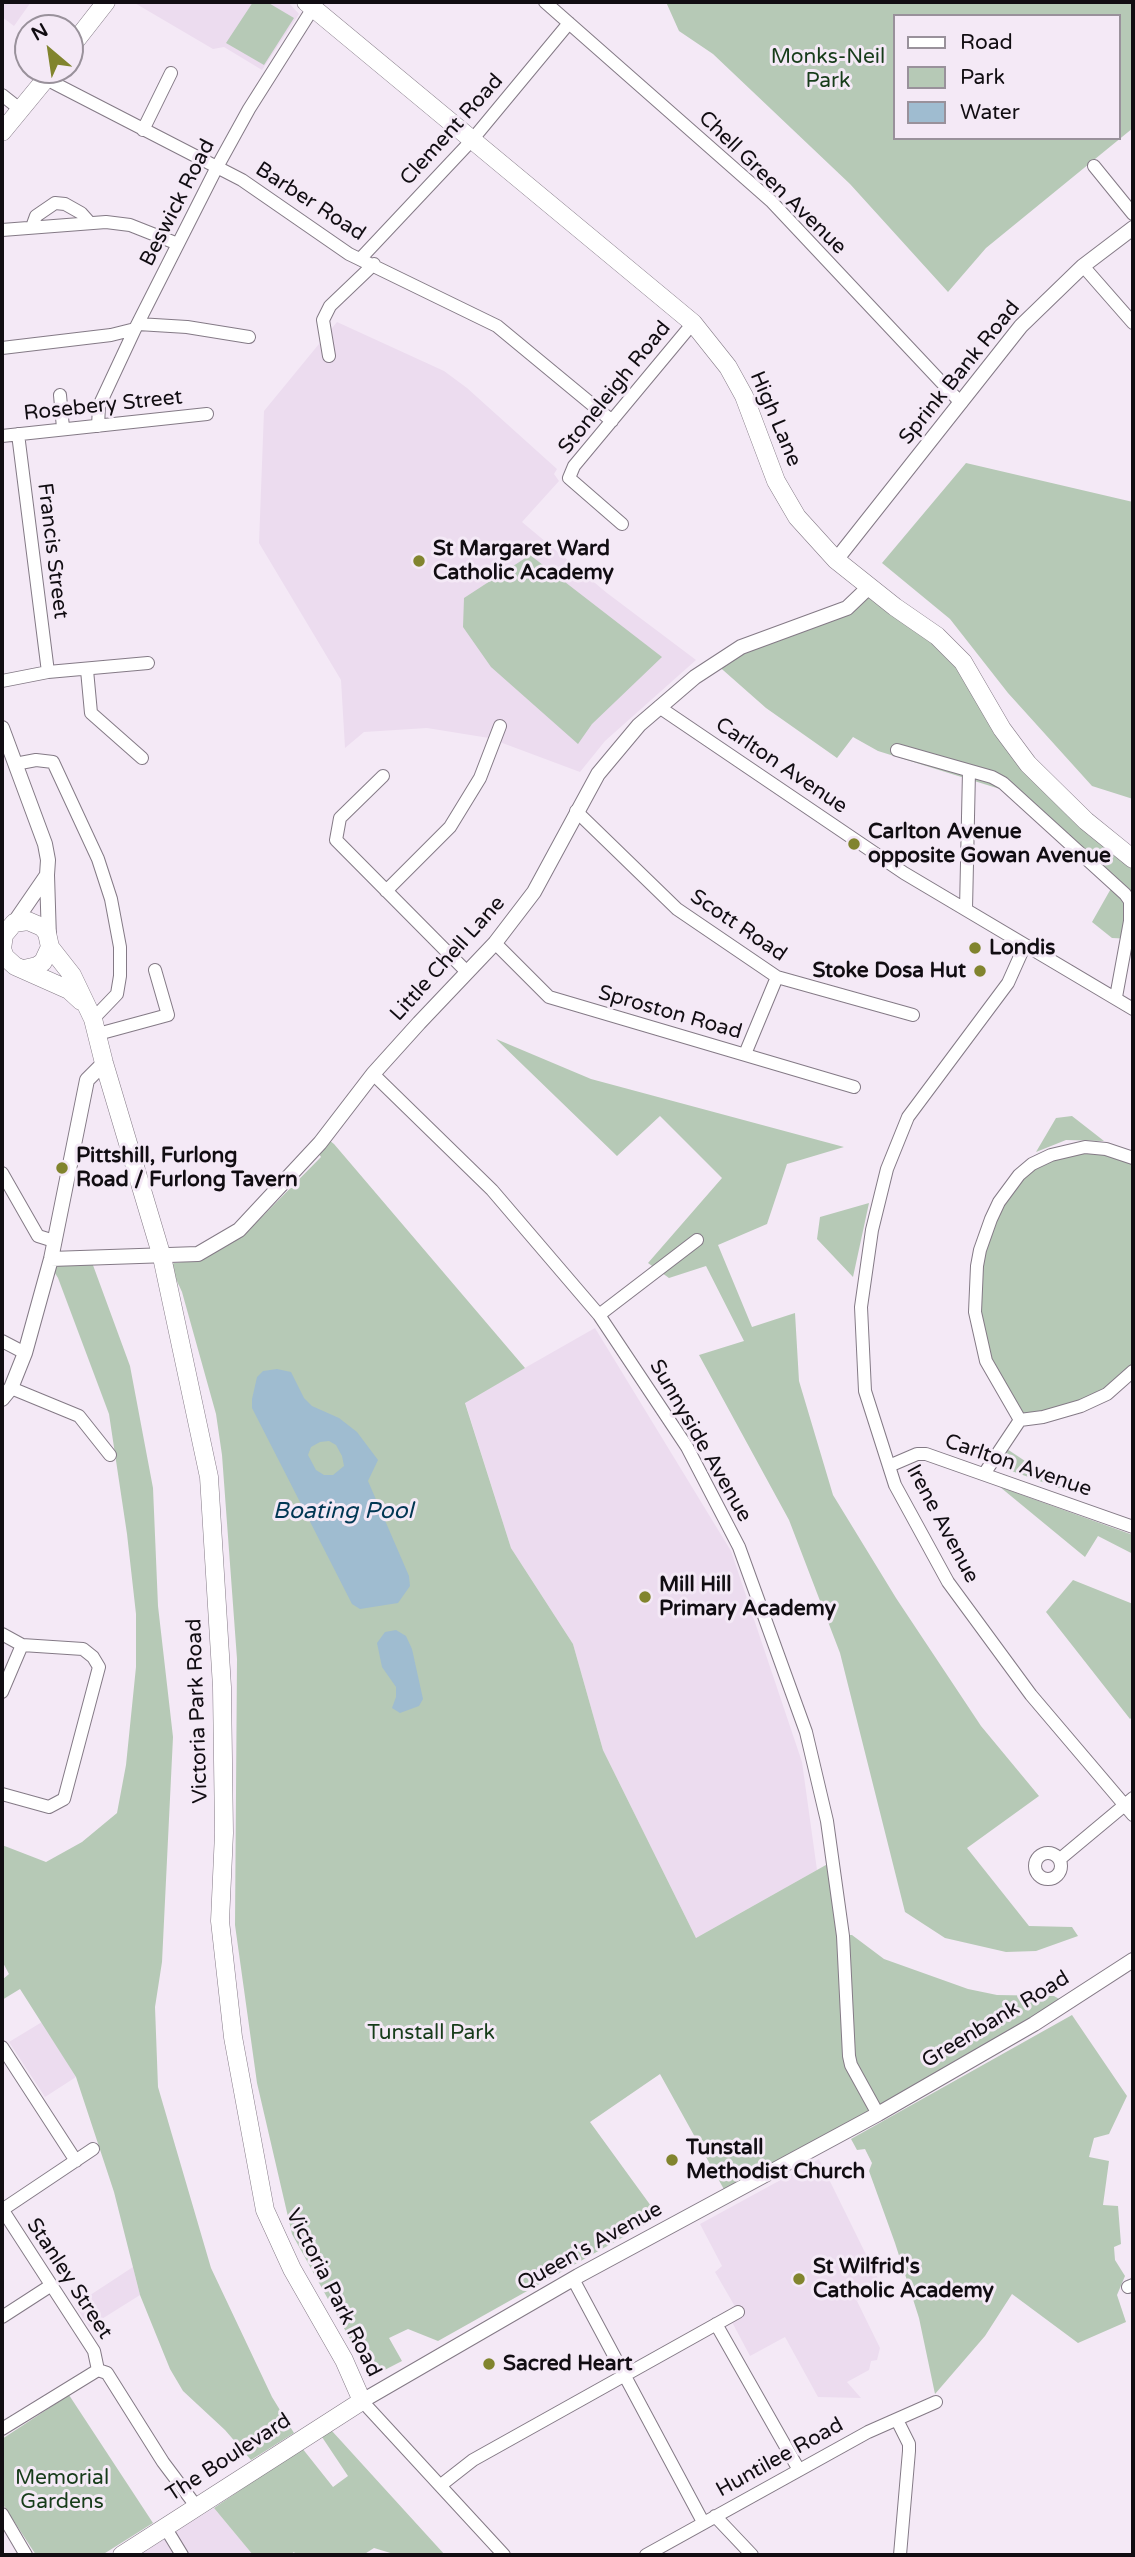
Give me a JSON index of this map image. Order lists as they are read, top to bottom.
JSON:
{
  "streets": {
    "main road": ["High Lane", "Victoria Park Road", "The Boulevard"],
    "street": [
      "Clement Road",
      "Chell Green Avenue",
      "Barber Road",
      "Beswick Road",
      "Sprink Bank Road",
      "Stoneleigh Road",
      "Rosebery Street",
      "Francis Street",
      "Carlton Avenue",
      "Scott Road",
      "Little Chell Lane",
      "Sproston Road",
      "Sunnyside Avenue",
      "Irene Avenue",
      "Greenbank Road",
      "Queen's Avenue",
      "Stanley Street",
      "Huntilee Road"
    ]
  },
  "crossings": [
    ["Clement Road", "Chell Green Avenue"],
    ["Clement Road", "Barber Road"],
    ["Clement Road", "High Lane"],
    ["Chell Green Avenue", "Sprink Bank Road"],
    ["Barber Road", "Beswick Road"],
    ["Barber Road", "Stoneleigh Road"],
    ["Beswick Road", "Rosebery Street"],
    ["Beswick Road", "High Lane"],
    ["Sprink Bank Road", "High Lane"],
    ["Stoneleigh Road", "High Lane"],
    ["Rosebery Street", "Francis Street"],
    ["High Lane", "Little Chell Lane"],
    ["Carlton Avenue", "Little Chell Lane"],
    ["Carlton Avenue", "Irene Avenue"],
    ["Scott Road", "Little Chell Lane"],
    ["Little Chell Lane", "Sproston Road"],
    ["Little Chell Lane", "Sunnyside Avenue"],
    ["Little Chell Lane", "Victoria Park Road"],
    ["Sunnyside Avenue", "Greenbank Road"],
    ["Sunnyside Avenue", "Queen's Avenue"],
    ["Victoria Park Road", "Queen's Avenue"],
    ["Victoria Park Road", "The Boulevard"],
    ["Greenbank Road", "Queen's Avenue"],
    ["Queen's Avenue", "The Boulevard"],
    ["Stanley Street", "The Boulevard"]
  ],
  "water": ["Boating Pool"],
  "parks": ["Monks-Neil Park", "Tunstall Park", "Memorial Gardens"],
  "places": [
    "St Margaret Ward Catholic Academy",
    "Carlton Avenue opposite Gowan Avenue",
    "Londis",
    "Stoke Dosa Hut",
    "Pittshill, Furlong Road / Furlong Tavern",
    "Mill Hill Primary Academy",
    "Tunstall Methodist Church",
    "St Wilfrid's Catholic Academy",
    "Sacred Heart"
  ],
  "legend": ["Road", "Park", "Water"],
  "north": "top left"
}
